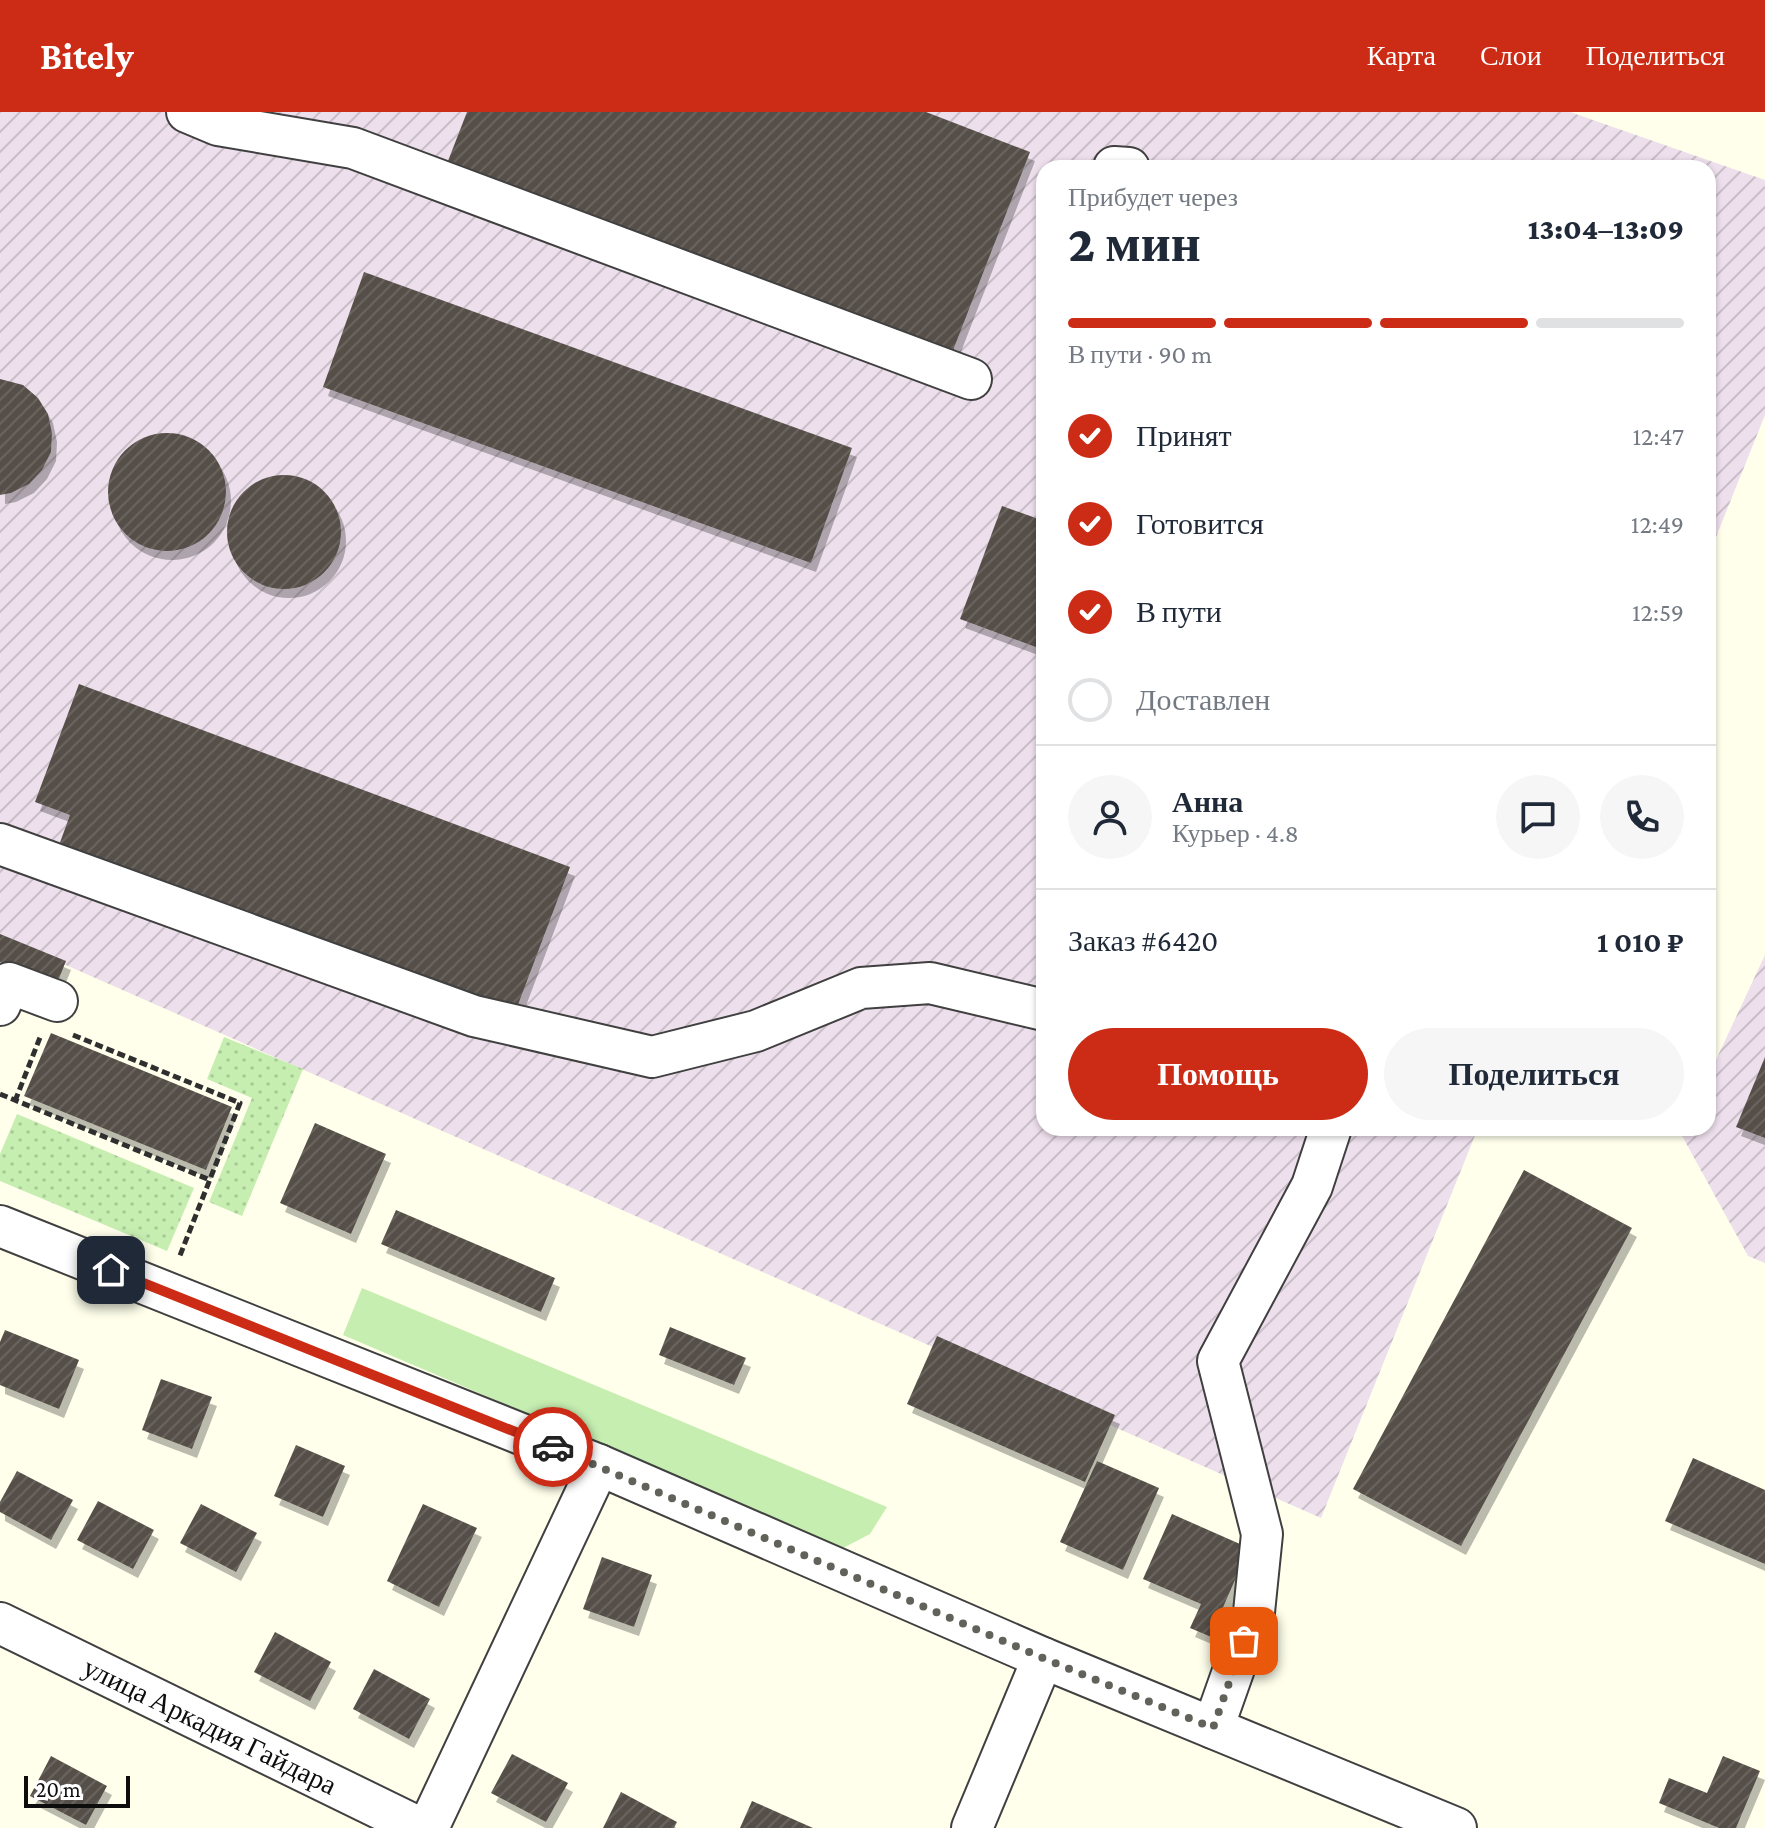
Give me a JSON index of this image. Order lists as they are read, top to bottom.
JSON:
{
  "streets": {
    "street": ["улица Аркадия Гайдара"]
  },
  "scale_bar": "20 m",
  "page": {
    "header": "Bitely",
    "nav": ["Карта", "Слои", "Поделиться"],
    "heading": ["2 мин", "Прибудет через", "13:04–13:09"],
    "panel": [
      "Анна",
      "Курьер · 4.8",
      "Заказ #6420",
      "1 010 ₽"
    ],
    "bar": "В пути · 90 m",
    "list": [
      ["Принят", "12:47"],
      ["Готовится", "12:49"],
      ["В пути", "12:59"],
      "Доставлен"
    ],
    "buttons": ["Помощь", "Поделиться"],
    "scale": "20 m"
  }
}
